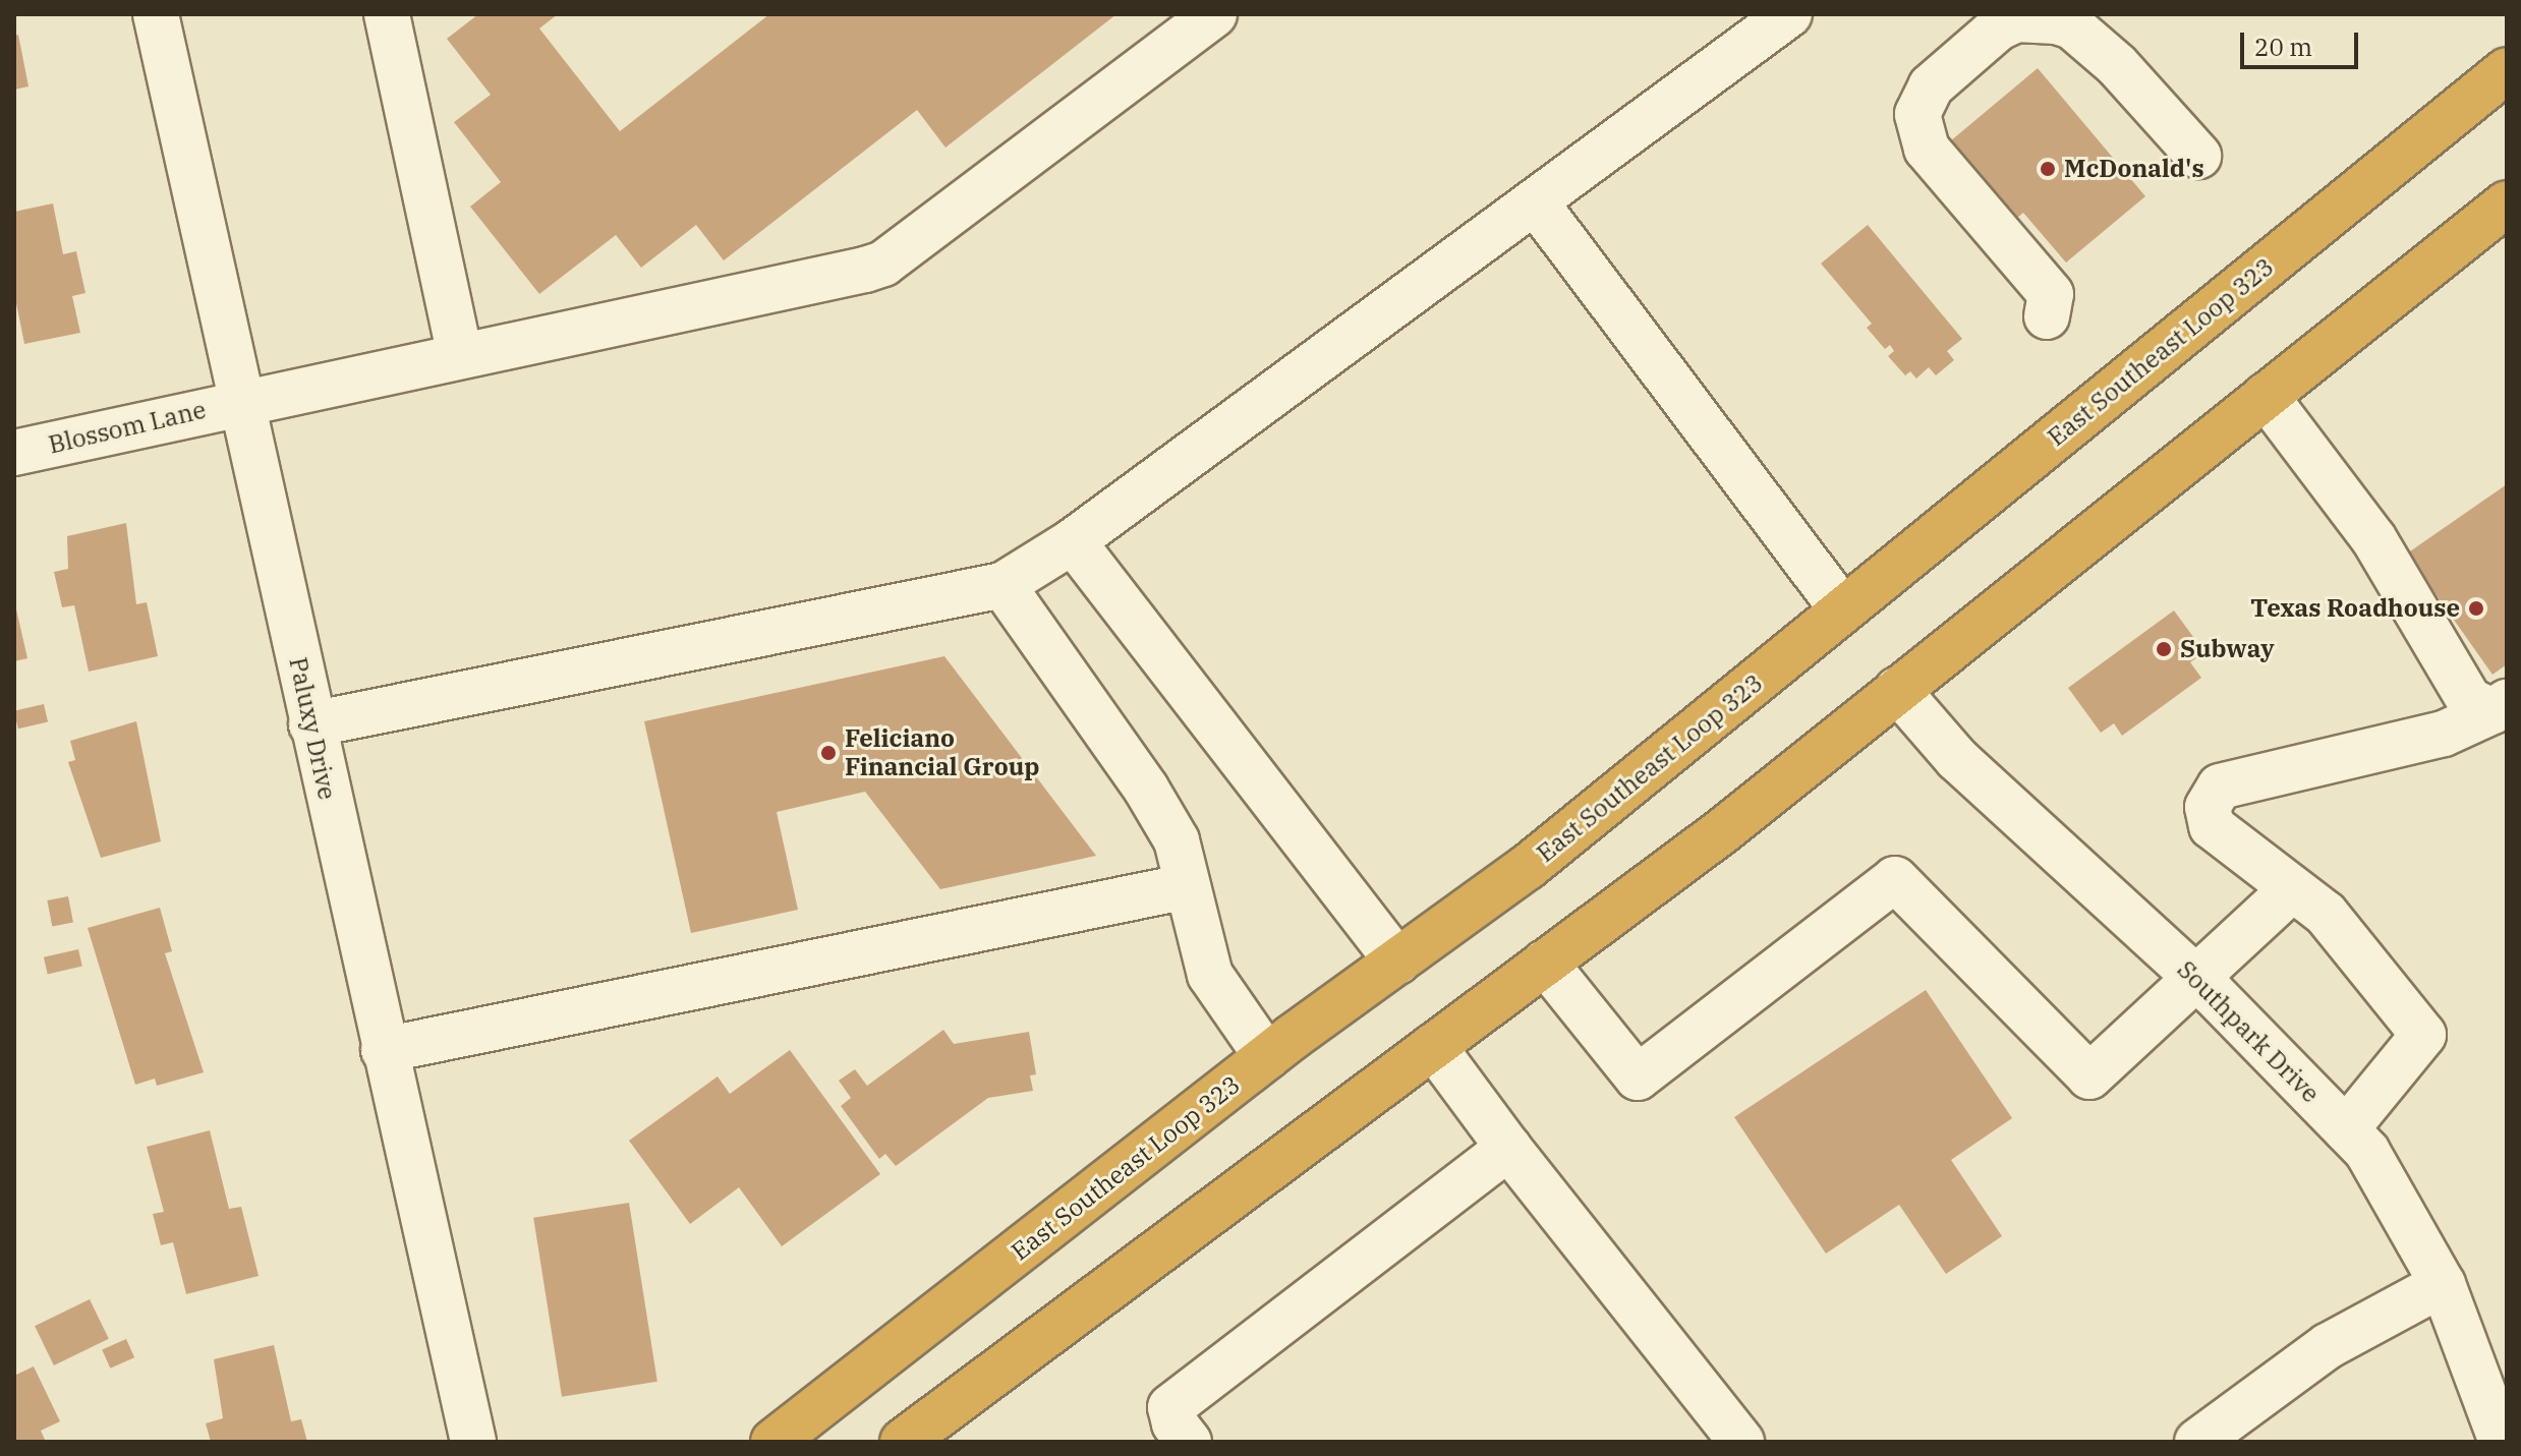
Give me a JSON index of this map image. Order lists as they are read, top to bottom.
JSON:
{
  "streets": {
    "highway": ["East Southeast Loop 323"],
    "street": ["Blossom Lane", "Paluxy Drive", "Southpark Drive"]
  },
  "crossings": [
    ["Blossom Lane", "Paluxy Drive"]
  ],
  "places": [
    "McDonald's",
    "Texas Roadhouse",
    "Subway",
    "Feliciano Financial Group"
  ],
  "scale_bar": "20 m"
}
